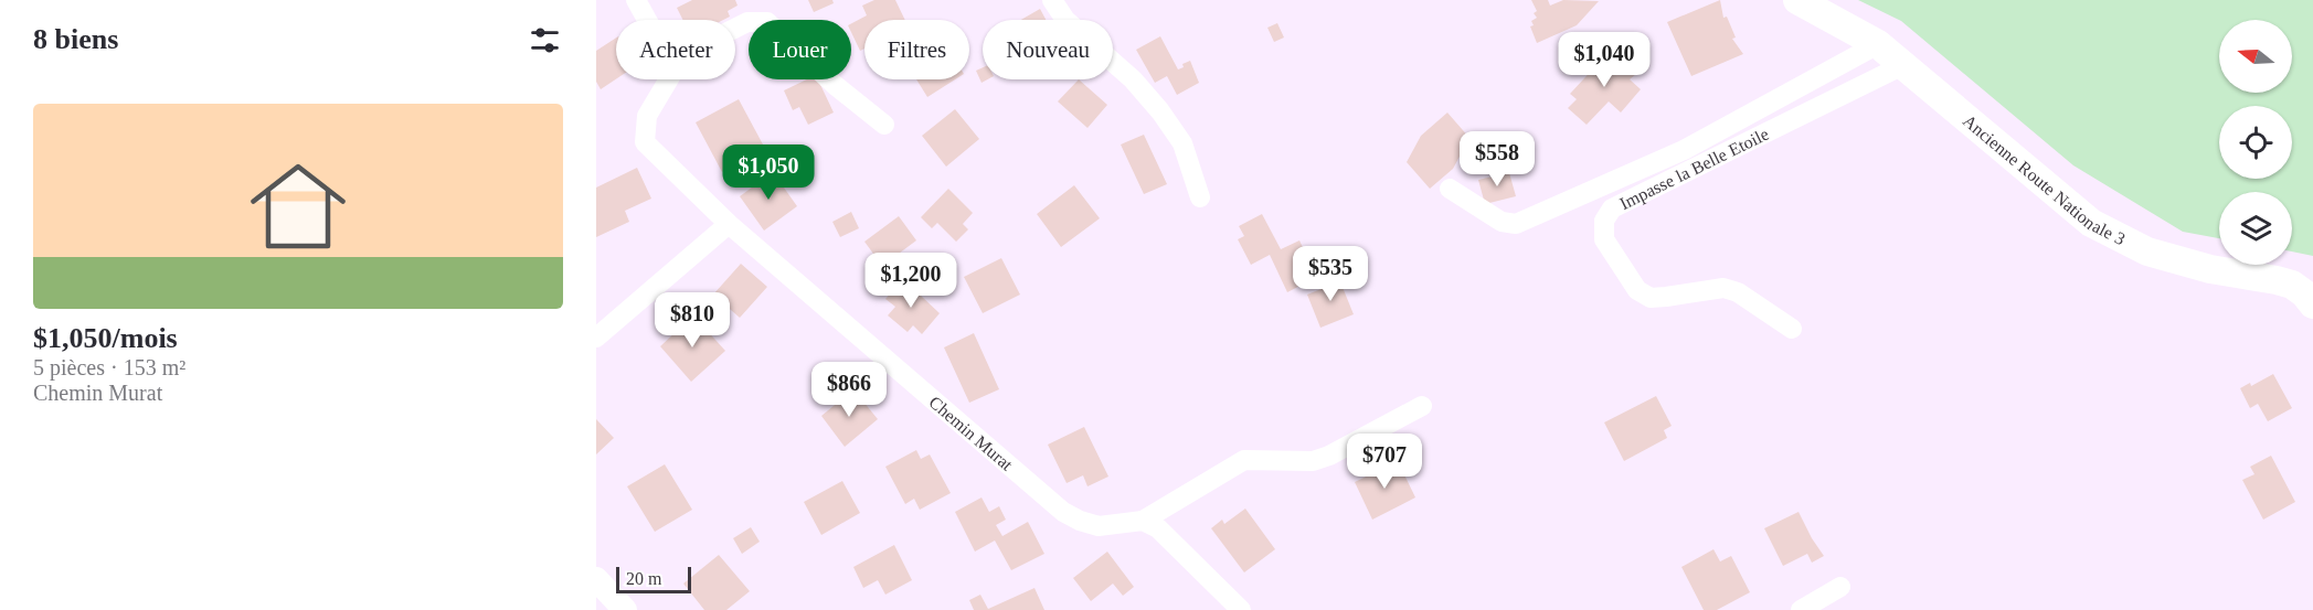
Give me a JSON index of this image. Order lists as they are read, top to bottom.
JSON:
{
  "streets": {
    "main road": ["Ancienne Route Nationale 3"],
    "street": ["Impasse la Belle Etoile", "Chemin Murat"]
  },
  "crossings": [
    ["Impasse la Belle Etoile", "Ancienne Route Nationale 3"]
  ],
  "scale_bar": "20 m",
  "north": "left",
  "page": {
    "heading": "8 biens",
    "chip": [
      "Acheter",
      "Louer",
      "Filtres",
      "Nouveau"
    ],
    "price": [
      "$1,040",
      "$558",
      "$1,050",
      "$535",
      "$1,200",
      "$810",
      "$866",
      "$707"
    ],
    "list": [
      {
        "name": "$1,050/mois",
        "note": "5 pièces · 153 m² · Chemin Murat"
      }
    ],
    "scale": "20 m"
  }
}
